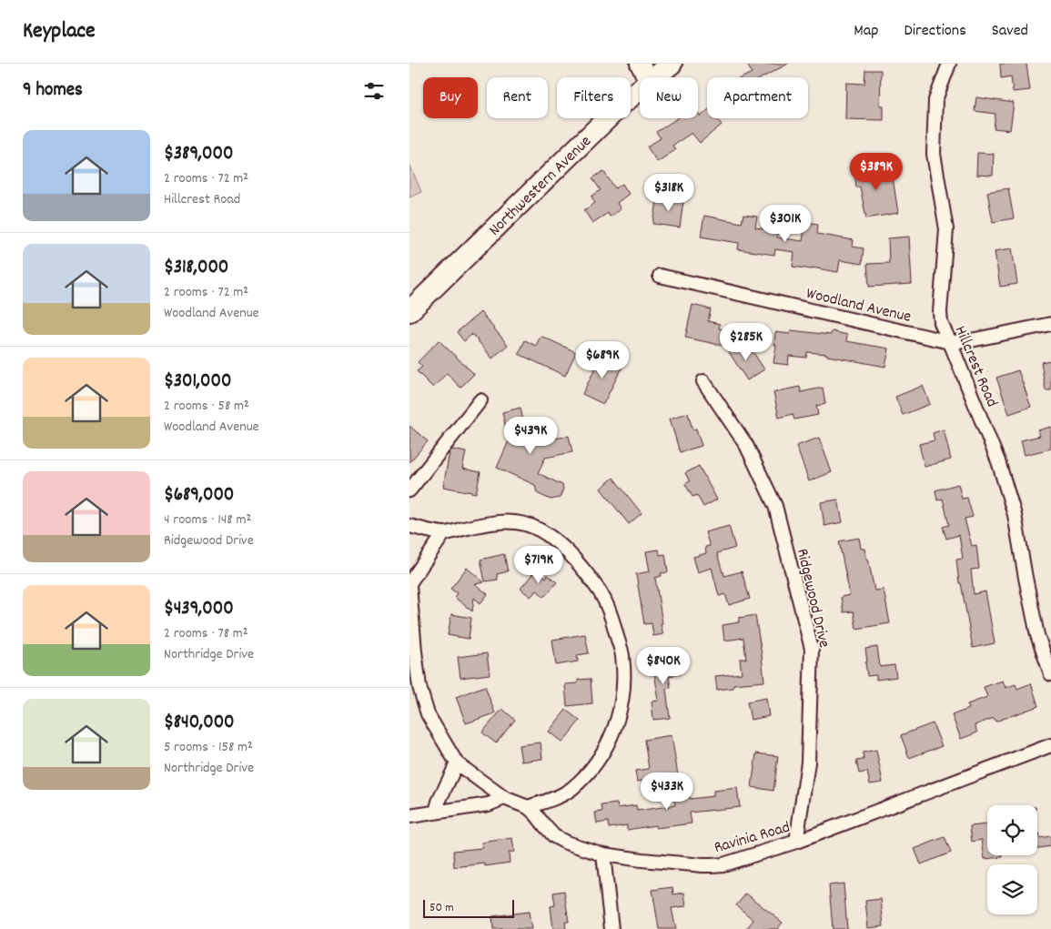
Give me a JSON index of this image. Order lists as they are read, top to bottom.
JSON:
{
  "streets": {
    "main road": ["Northwestern Avenue"],
    "street": [
      "Woodland Avenue",
      "Hillcrest Road",
      "Ridgewood Drive",
      "Ravinia Road"
    ]
  },
  "crossings": [
    ["Woodland Avenue", "Hillcrest Road"],
    ["Ridgewood Drive", "Ravinia Road"]
  ],
  "scale_bar": "50 m",
  "page": {
    "header": "Keyplace",
    "nav": ["Map", "Directions", "Saved"],
    "heading": "9 homes",
    "chip": [
      "Buy",
      "Rent",
      "Filters",
      "New",
      "Apartment"
    ],
    "list": [
      {
        "name": "$389,000",
        "note": "2 rooms · 72 m² · Hillcrest Road"
      },
      {
        "name": "$318,000",
        "note": "2 rooms · 72 m² · Woodland Avenue"
      },
      {
        "name": "$301,000",
        "note": "2 rooms · 58 m² · Woodland Avenue"
      },
      {
        "name": "$689,000",
        "note": "4 rooms · 148 m² · Ridgewood Drive"
      },
      {
        "name": "$439,000",
        "note": "2 rooms · 78 m² · Northridge Drive"
      },
      {
        "name": "$840,000",
        "note": "5 rooms · 158 m² · Northridge Drive"
      }
    ],
    "price": [
      "$389K",
      "$318K",
      "$301K",
      "$285K",
      "$689K",
      "$439K",
      "$719K",
      "$840K",
      "$433K"
    ],
    "scale": "50 m"
  }
}
